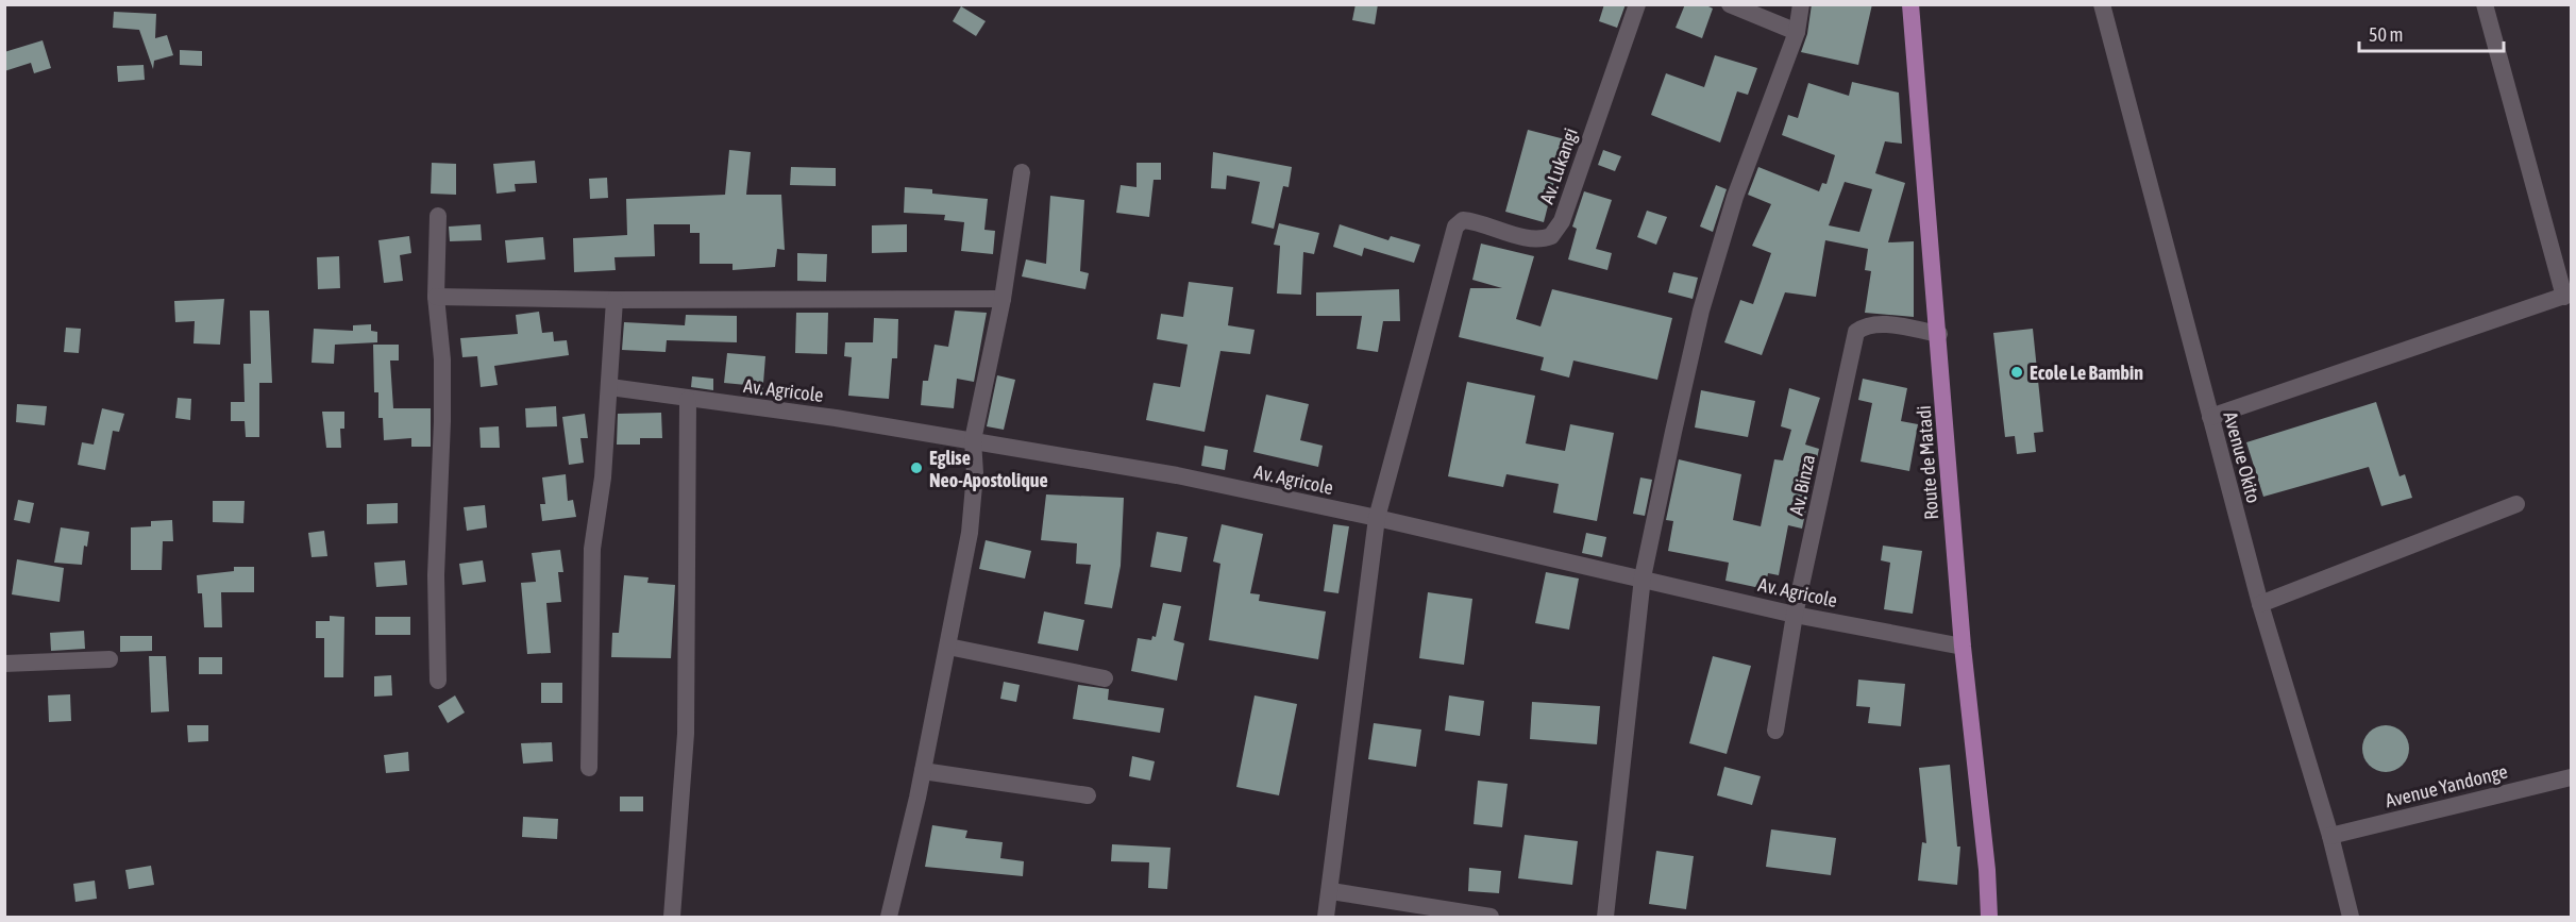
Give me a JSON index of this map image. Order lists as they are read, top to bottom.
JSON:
{
  "streets": {
    "main road": ["Route de Matadi"],
    "street": [
      "Av. Lukangi",
      "Av. Agricole",
      "Avenue Okito",
      "Av. Binza",
      "Avenue Yandonge"
    ]
  },
  "crossings": [
    ["Av. Lukangi", "Av. Agricole"],
    ["Av. Agricole", "Route de Matadi"],
    ["Av. Agricole", "Av. Binza"],
    ["Avenue Okito", "Avenue Yandonge"],
    ["Route de Matadi", "Av. Binza"]
  ],
  "places": ["Ecole Le Bambin", "Eglise Neo-Apostolique"],
  "scale_bar": "50 m"
}
